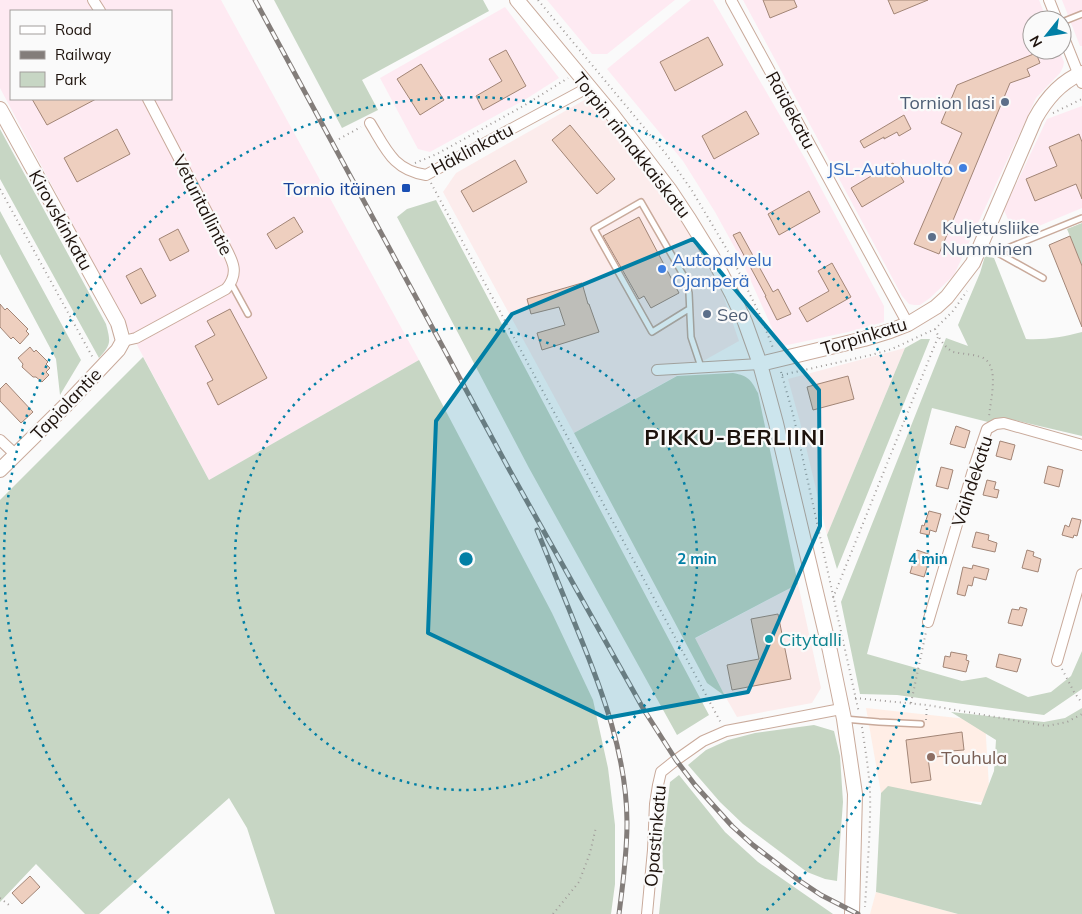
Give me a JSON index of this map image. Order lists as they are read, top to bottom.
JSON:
{
  "streets": {
    "main road": [
      "Torpin rinnakkaiskatu",
      "Kirovskinkatu",
      "Torpinkatu",
      "Tapiolantie"
    ],
    "street": [
      "Raidekatu",
      "Häklinkatu",
      "Veturitallintie",
      "Vaihdekatu",
      "Opastinkatu"
    ]
  },
  "crossings": [
    ["Raidekatu", "Torpinkatu"],
    ["Torpin rinnakkaiskatu", "Häklinkatu"],
    ["Torpin rinnakkaiskatu", "Torpinkatu"],
    ["Torpin rinnakkaiskatu", "Opastinkatu"],
    ["Kirovskinkatu", "Tapiolantie"]
  ],
  "districts": ["PIKKU-BERLIINI"],
  "places": {
    "other": [
      "Tornion lasi",
      "JSL-Autohuolto",
      "Kuljetusliike Numminen",
      "Autopalvelu Ojanperä",
      "Seo",
      "Citytalli",
      "Touhula"
    ],
    "transit": ["Tornio itäinen"]
  },
  "legend": ["Road", "Railway", "Park"],
  "north": "bottom left",
  "rings": ["2 min", "4 min"]
}
